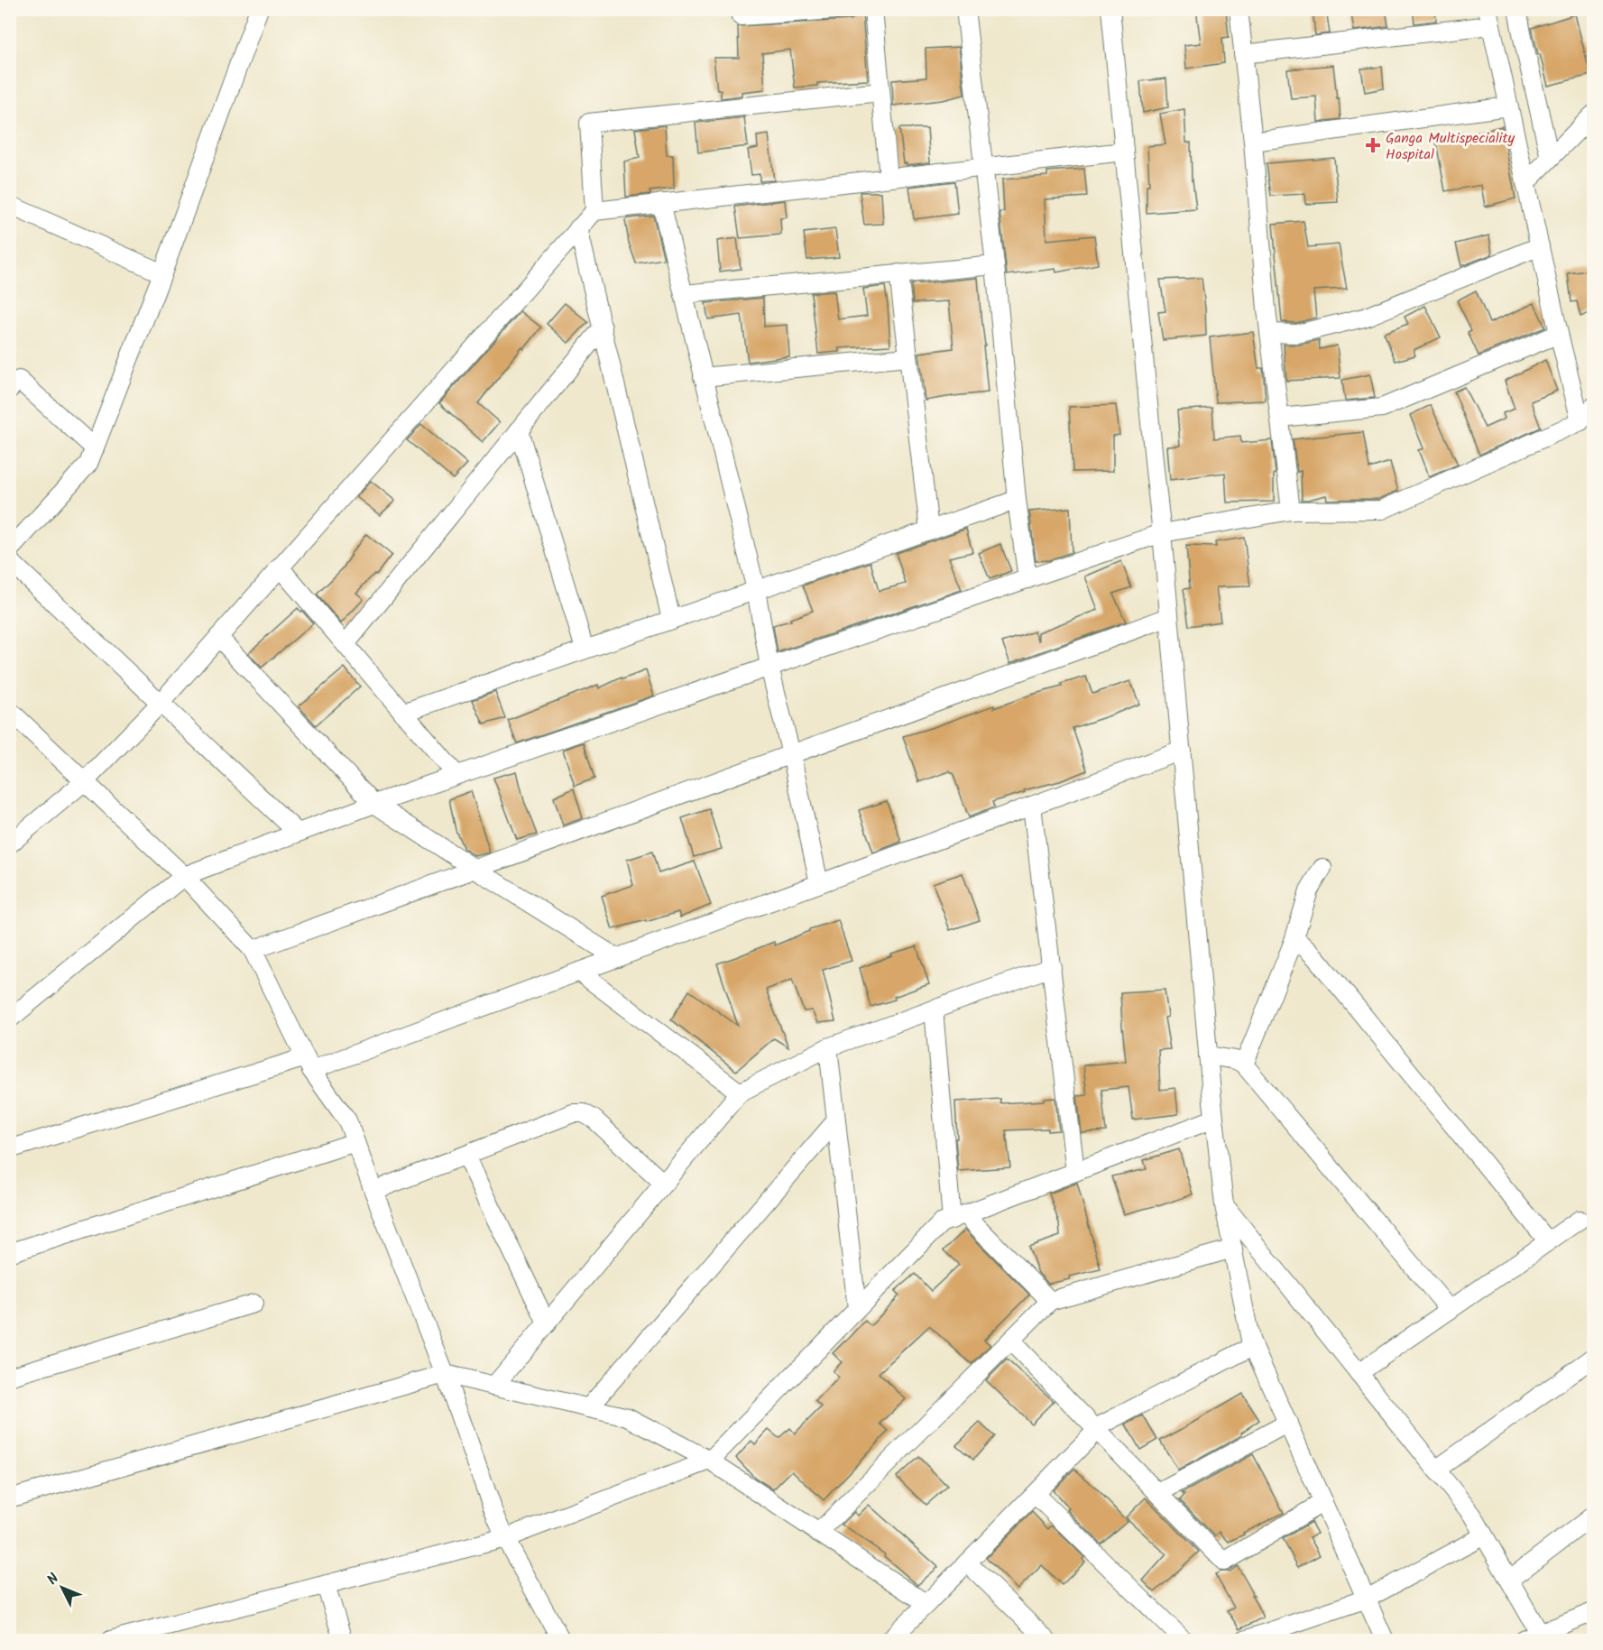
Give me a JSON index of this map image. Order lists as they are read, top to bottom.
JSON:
{
  "places": {
    "health": ["Ganga Multispeciality Hospital"]
  },
  "north": "top left"
}
